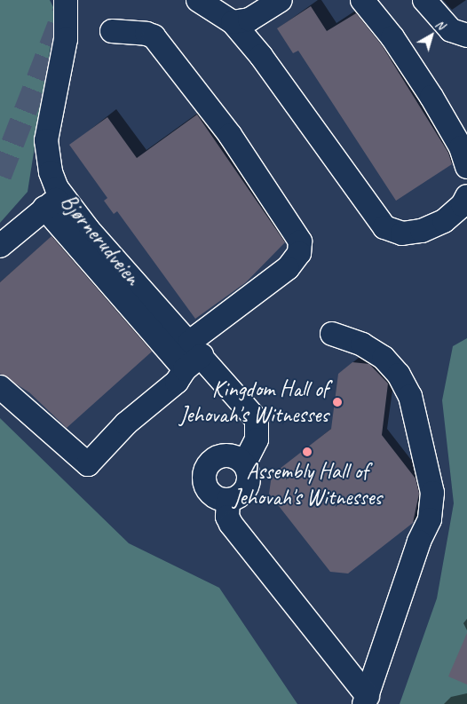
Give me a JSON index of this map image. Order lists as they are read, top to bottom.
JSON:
{
  "streets": {
    "lane": ["Bjørnerudveien"]
  },
  "places": ["Kingdom Hall of Jehovah's Witnesses", "Assembly Hall of Jehovah's Witnesses"],
  "north": "top right"
}
